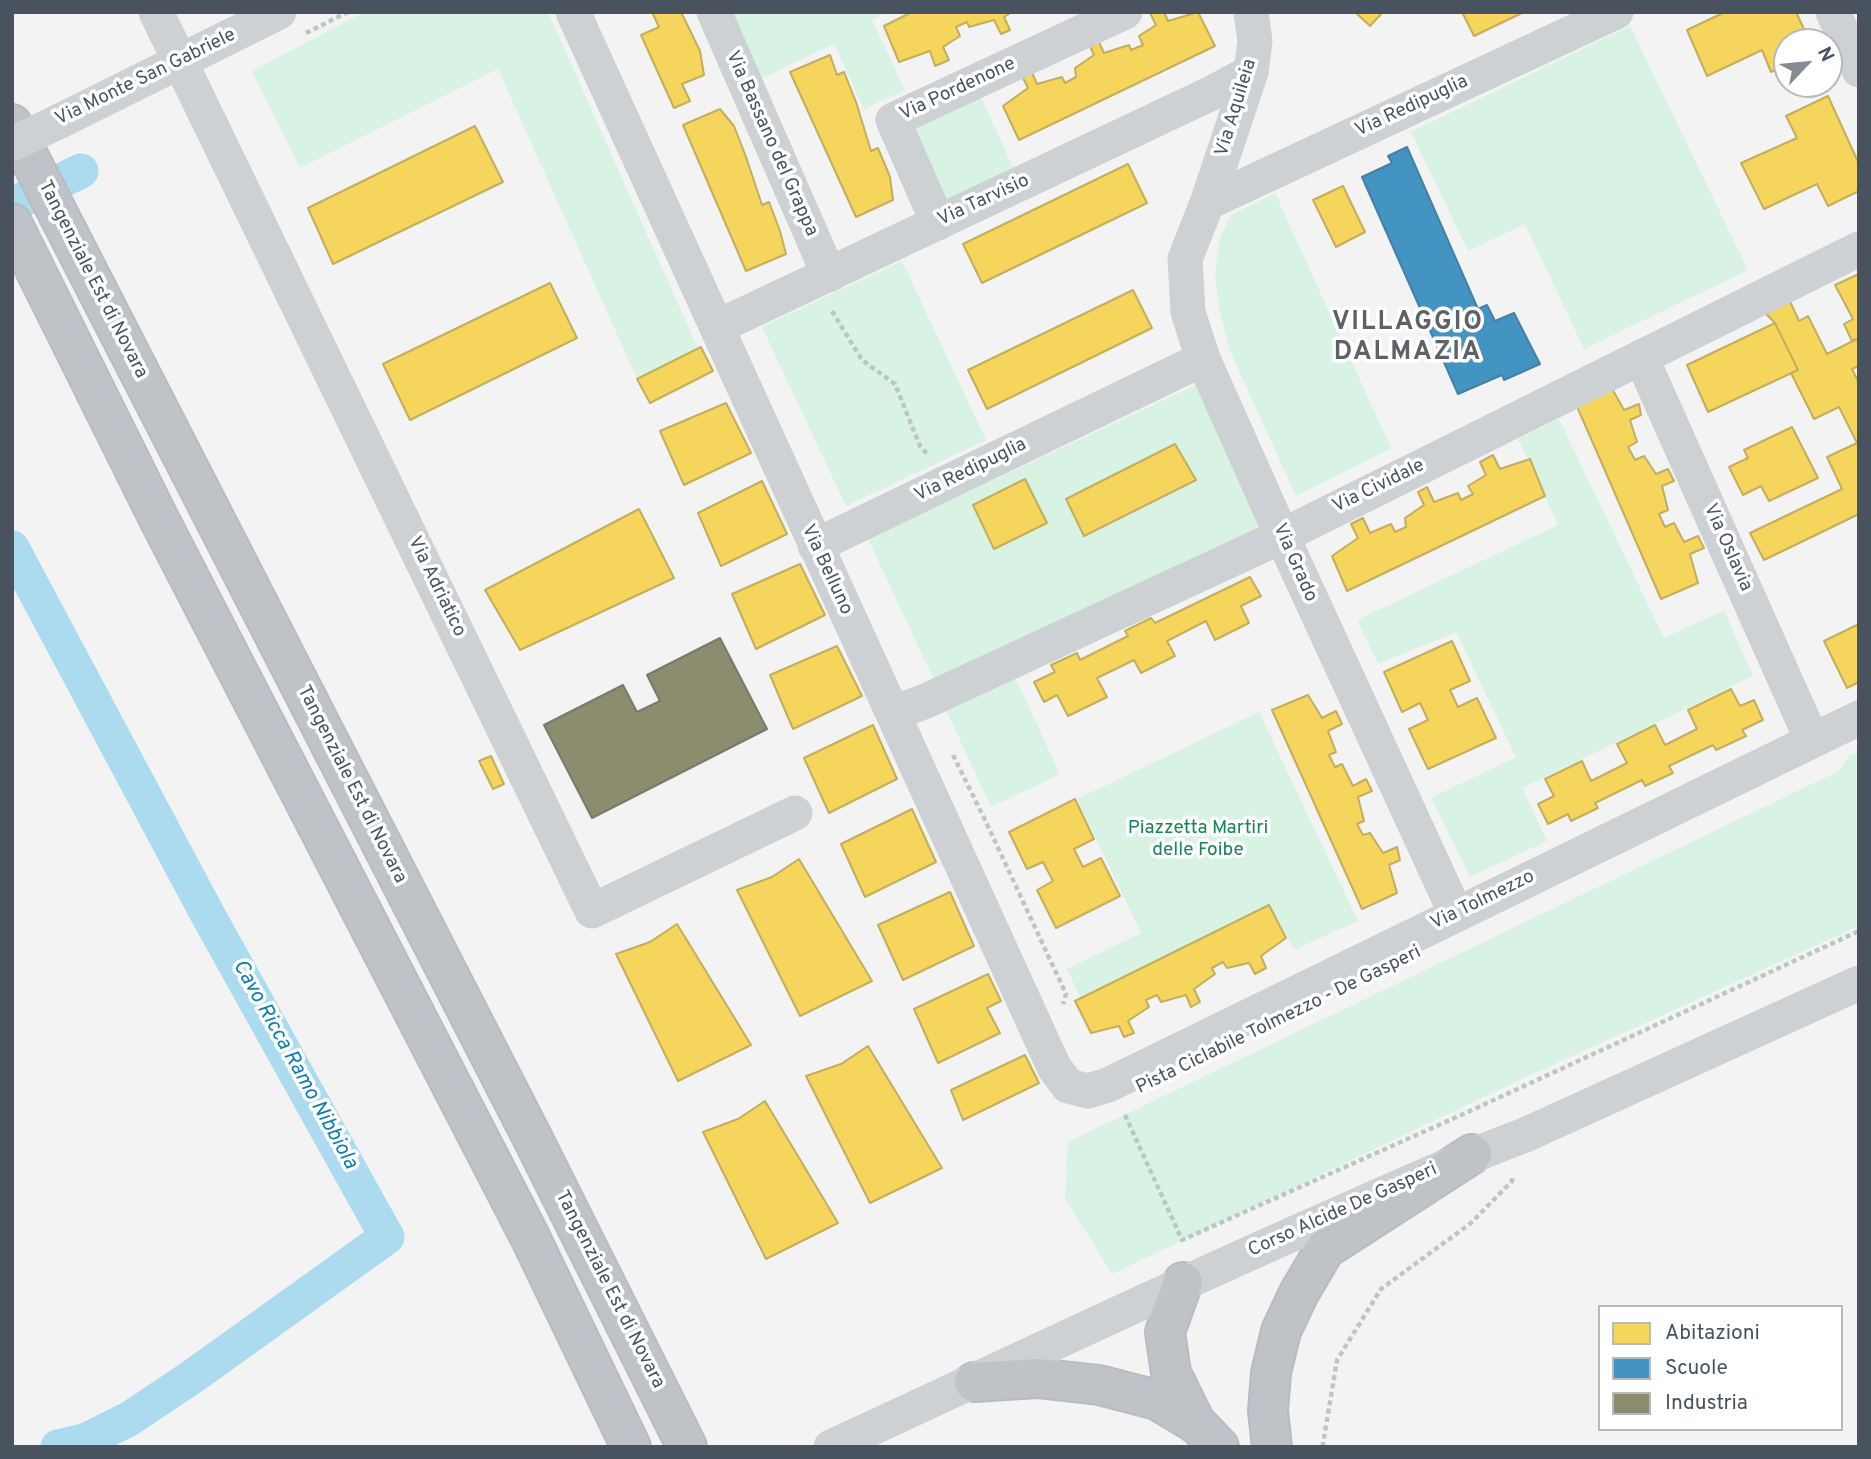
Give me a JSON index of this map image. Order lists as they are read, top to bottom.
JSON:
{
  "streets": {
    "highway": ["Tangenziale Est di Novara"],
    "street": [
      "Via Monte San Gabriele",
      "Via Pordenone",
      "Via Redipuglia",
      "Via Aquileia",
      "Via Bassano del Grappa",
      "Via Tarvisio",
      "Via Cividale",
      "Via Oslavia",
      "Via Grado",
      "Via Belluno",
      "Via Adriatico",
      "Via Tolmezzo",
      "Corso Alcide De Gasperi"
    ],
    "path": ["Pista Ciclabile Tolmezzo - De Gasperi"]
  },
  "crossings": [
    ["Via Monte San Gabriele", "Via Adriatico"],
    ["Via Pordenone", "Via Tarvisio"],
    ["Via Redipuglia", "Via Aquileia"],
    ["Via Redipuglia", "Via Grado"],
    ["Via Redipuglia", "Via Belluno"],
    ["Via Aquileia", "Via Tarvisio"],
    ["Via Aquileia", "Via Grado"],
    ["Via Bassano del Grappa", "Via Tarvisio"],
    ["Via Tarvisio", "Via Belluno"],
    ["Via Cividale", "Via Oslavia"],
    ["Via Cividale", "Via Grado"],
    ["Via Cividale", "Via Belluno"],
    ["Via Oslavia", "Via Tolmezzo"],
    ["Via Grado", "Via Tolmezzo"],
    ["Via Belluno", "Via Tolmezzo"]
  ],
  "districts": ["VILLAGGIO DALMAZIA"],
  "water": ["Cavo Ricca Ramo Nibbiola"],
  "parks": ["Piazzetta Martiri delle Foibe"],
  "legend": ["Abitazioni", "Scuole", "Industria"],
  "north": "top right"
}
